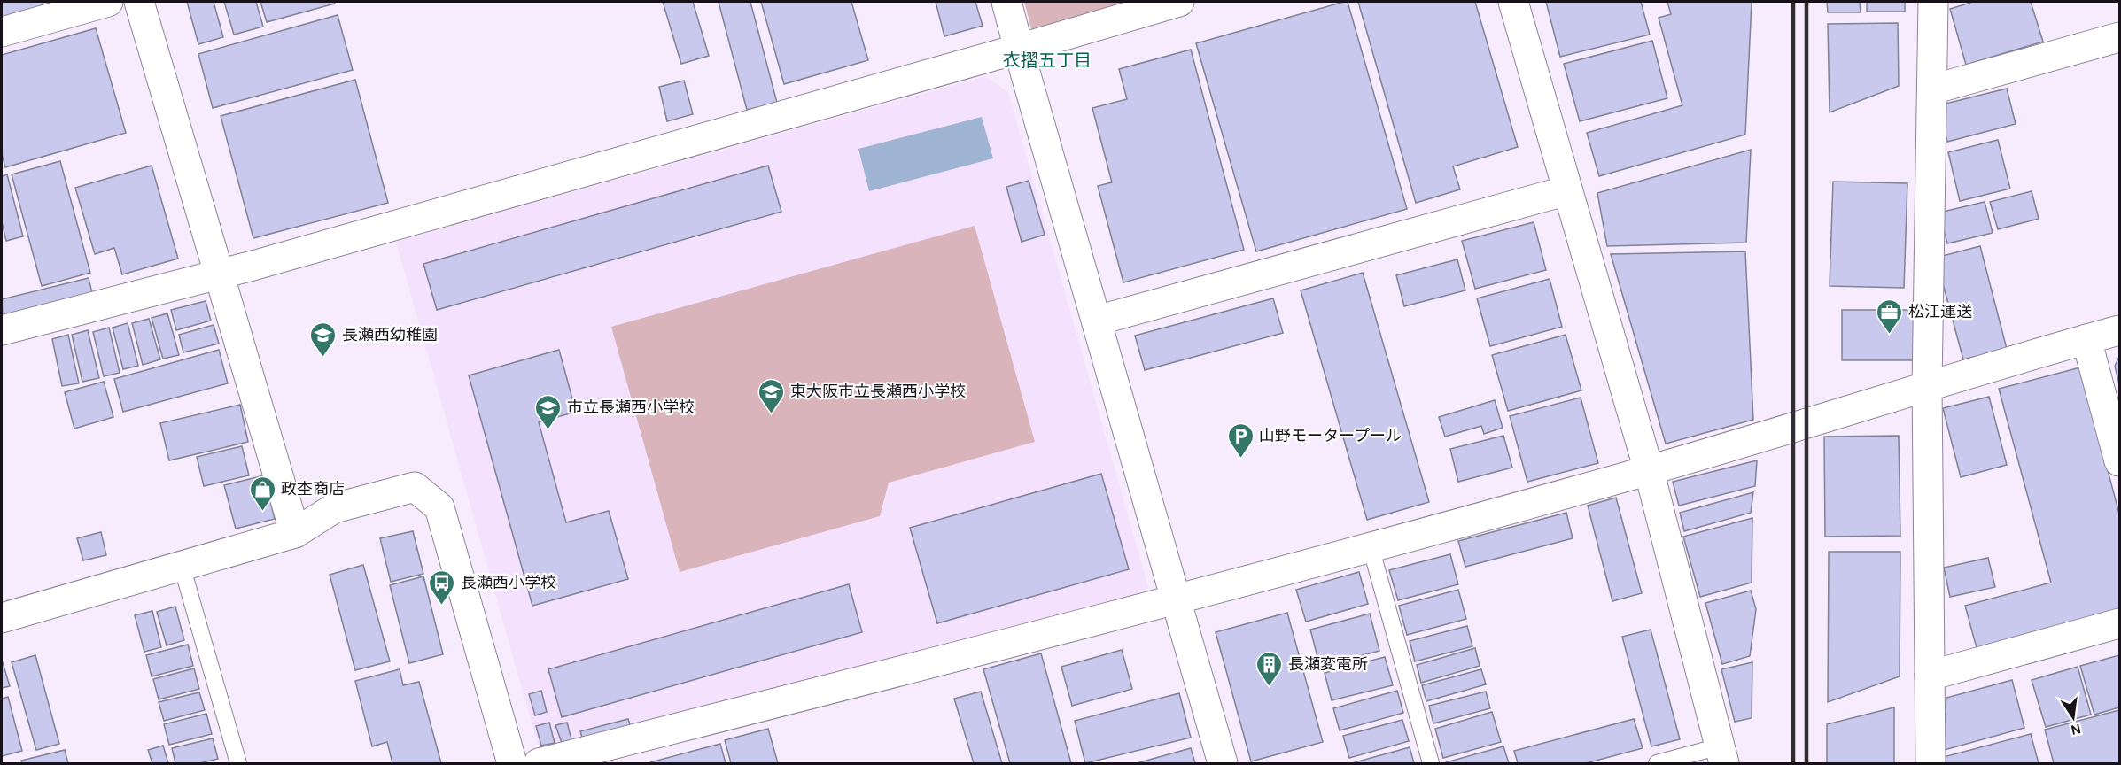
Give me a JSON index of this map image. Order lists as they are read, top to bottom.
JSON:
{
  "districts": ["衣摺五丁目"],
  "places": {
    "office": ["松江運送"],
    "school or university": ["長瀬西幼稚園", "東大阪市立長瀬西小学校", "市立長瀬西小学校"],
    "parking": ["山野モータープール"],
    "shop": ["政杢商店"],
    "bus stop": ["長瀬西小学校"],
    "building": ["長瀬変電所"]
  },
  "north": "bottom"
}
